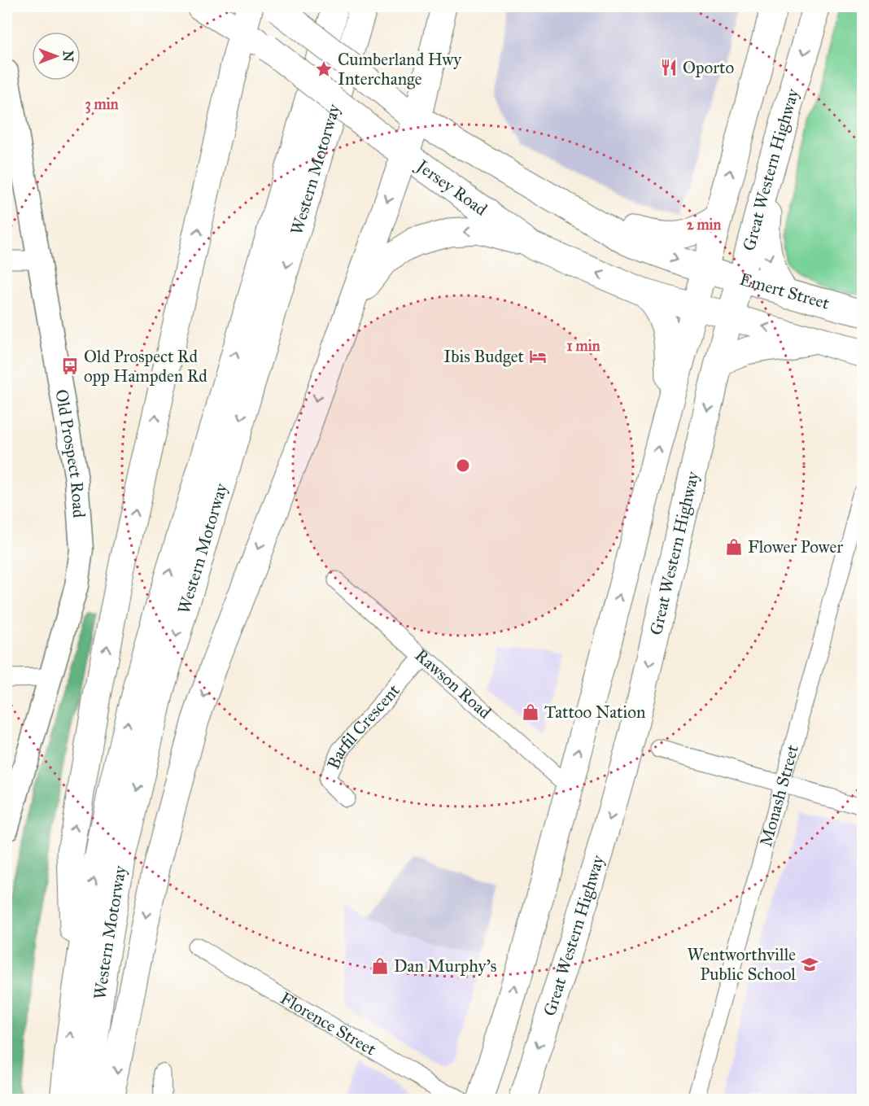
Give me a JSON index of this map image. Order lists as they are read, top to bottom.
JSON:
{
  "streets": {
    "highway": [
      "Western Motorway",
      "Great Western Highway",
      "Jersey Road",
      "Emert Street"
    ],
    "street": [
      "Old Prospect Road",
      "Rawson Road",
      "Barfil Crescent",
      "Monash Street",
      "Florence Street"
    ]
  },
  "crossings": [
    ["Great Western Highway", "Jersey Road"],
    ["Great Western Highway", "Emert Street"],
    ["Rawson Road", "Barfil Crescent"]
  ],
  "places": {
    "restaurant": ["Oporto"],
    "place": ["Cumberland Hwy Interchange"],
    "hotel": ["Ibis Budget"],
    "bus stop": ["Old Prospect Rd opp Hampden Rd"],
    "shop": ["Flower Power", "Tattoo Nation", "Dan Murphy's"],
    "school or university": ["Wentworthville Public School"]
  },
  "north": "right",
  "rings": ["3 min", "2 min", "1 min"]
}
